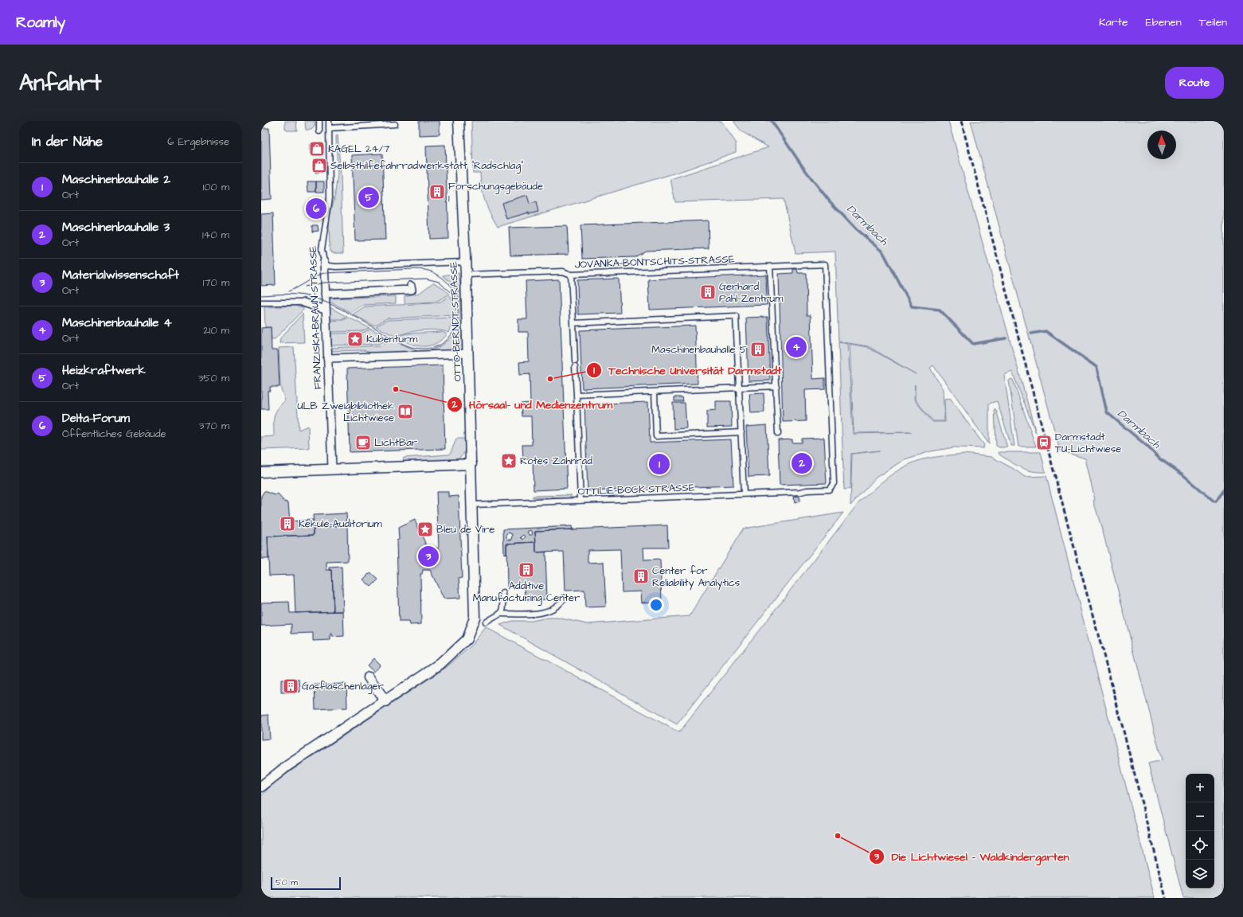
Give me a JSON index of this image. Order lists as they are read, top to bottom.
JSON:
{
  "streets": {
    "street": ["FRANZISKA-BRAUN-STRASSE", "OTTO-BERNDT-STRASSE"],
    "lane": ["JOVANKA-BONTSCHITS-STRASSE", "OTTILIE-BOCK-STRASSE"]
  },
  "crossings": [
    ["JOVANKA-BONTSCHITS-STRASSE", "OTTO-BERNDT-STRASSE"],
    ["JOVANKA-BONTSCHITS-STRASSE", "OTTILIE-BOCK-STRASSE"],
    ["OTTO-BERNDT-STRASSE", "OTTILIE-BOCK-STRASSE"]
  ],
  "water": ["Darmbach"],
  "places": {
    "shop": ["KAGEL 24/7", "Selbsthilfefahrradwerkstatt \"Radschlag\""],
    "building": [
      "Forschungsgebäude 1",
      "Gerhard Pahl-Zentrum",
      "Maschinenbauhalle 5",
      "Kekulé-Auditorium",
      "Additive Manufacturing Center",
      "Center for Reliability Analytics",
      "Gasflaschenlager"
    ],
    "place": ["Kubenturm", "Rotes Zahnrad", "Bleu de Vire"],
    "other": ["Technische Universität Darmstadt", "Hörsaal- und Medienzentrum", "Die Lichtwiesel - Waldkindergarten"],
    "library": ["ULB Zweigbibliothek Lichtwiese"],
    "cafe": ["LichtBar"],
    "station": ["Darmstadt TU-Lichtwiese"]
  },
  "scale_bar": "50 m",
  "north": "top",
  "page": {
    "header": "Roamly",
    "nav": ["Karte", "Ebenen", "Teilen"],
    "buttons": "Route",
    "title": "Anfahrt",
    "heading": ["In der Nähe", "6 Ergebnisse"],
    "list": [
      {
        "mark": "1",
        "name": "Maschinenbauhalle 2",
        "note": "Ort",
        "value": "100 m"
      },
      {
        "mark": "2",
        "name": "Maschinenbauhalle 3",
        "note": "Ort",
        "value": "140 m"
      },
      {
        "mark": "3",
        "name": "Materialwissenschaft",
        "note": "Ort",
        "value": "170 m"
      },
      {
        "mark": "4",
        "name": "Maschinenbauhalle 4",
        "note": "Ort",
        "value": "210 m"
      },
      {
        "mark": "5",
        "name": "Heizkraftwerk",
        "note": "Ort",
        "value": "350 m"
      },
      {
        "mark": "6",
        "name": "Delta-Forum",
        "note": "Öffentliches Gebäude",
        "value": "370 m"
      }
    ],
    "pins": [
      "5",
      "6",
      "4",
      "2",
      "1",
      "3"
    ],
    "map_buttons": ["+", "−"],
    "scale": "50 m"
  }
}
